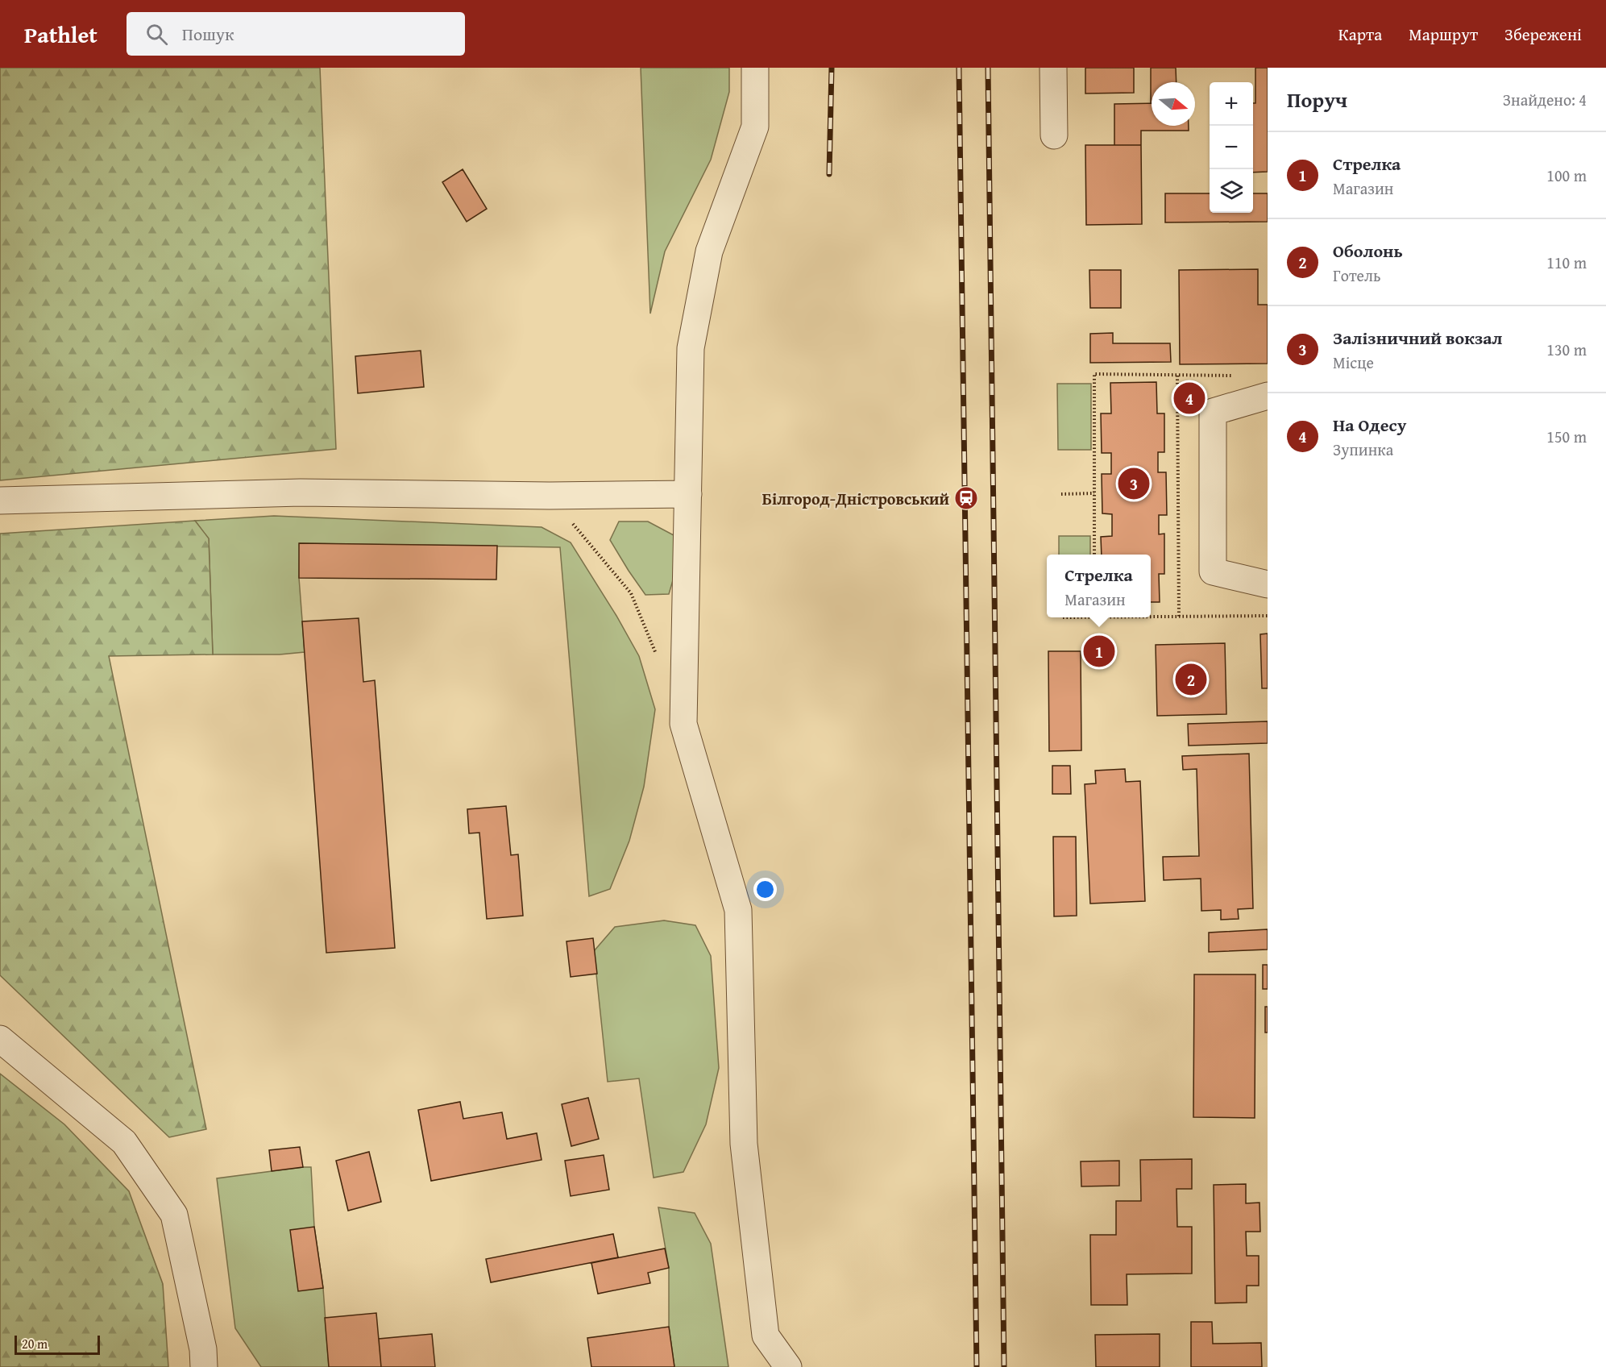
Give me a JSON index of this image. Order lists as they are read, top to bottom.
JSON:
{
  "places": {
    "station": ["Білгород-Дністровський"]
  },
  "scale_bar": "20 m",
  "north": "right",
  "page": {
    "header": "Pathlet",
    "search": "Пошук",
    "nav": ["Карта", "Маршрут", "Збережені"],
    "heading": ["Поруч", "Знайдено: 4"],
    "map_buttons": ["+", "−"],
    "list": [
      {
        "mark": "1",
        "name": "Стрелка",
        "note": "Магазин",
        "value": "100 m"
      },
      {
        "mark": "2",
        "name": "Оболонь",
        "note": "Готель",
        "value": "110 m"
      },
      {
        "mark": "3",
        "name": "Залізничний вокзал",
        "note": "Місце",
        "value": "130 m"
      },
      {
        "mark": "4",
        "name": "На Одесу",
        "note": "Зупинка",
        "value": "150 m"
      }
    ],
    "pins": [
      "4",
      "3",
      "1",
      "2"
    ],
    "popup": ["Стрелка", "Магазин"],
    "scale": "20 m"
  }
}
